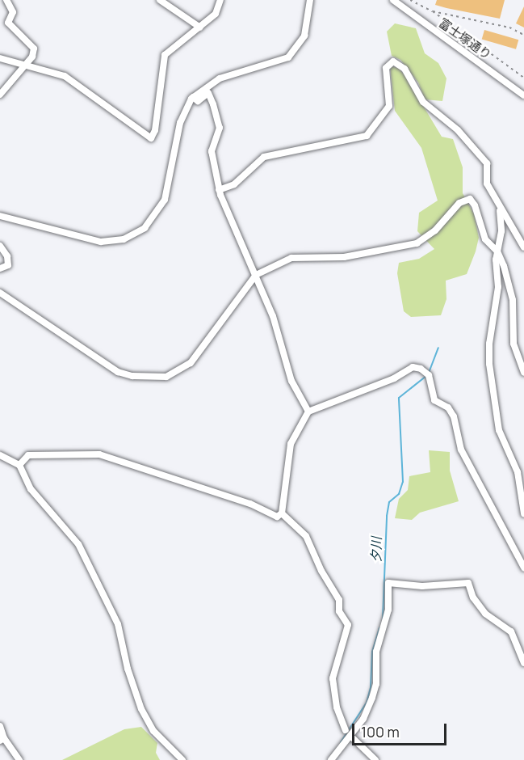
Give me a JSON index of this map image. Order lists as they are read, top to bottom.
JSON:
{
  "streets": {
    "street": ["富士塚通り"]
  },
  "water": ["夕川"],
  "scale_bar": "100 m"
}
